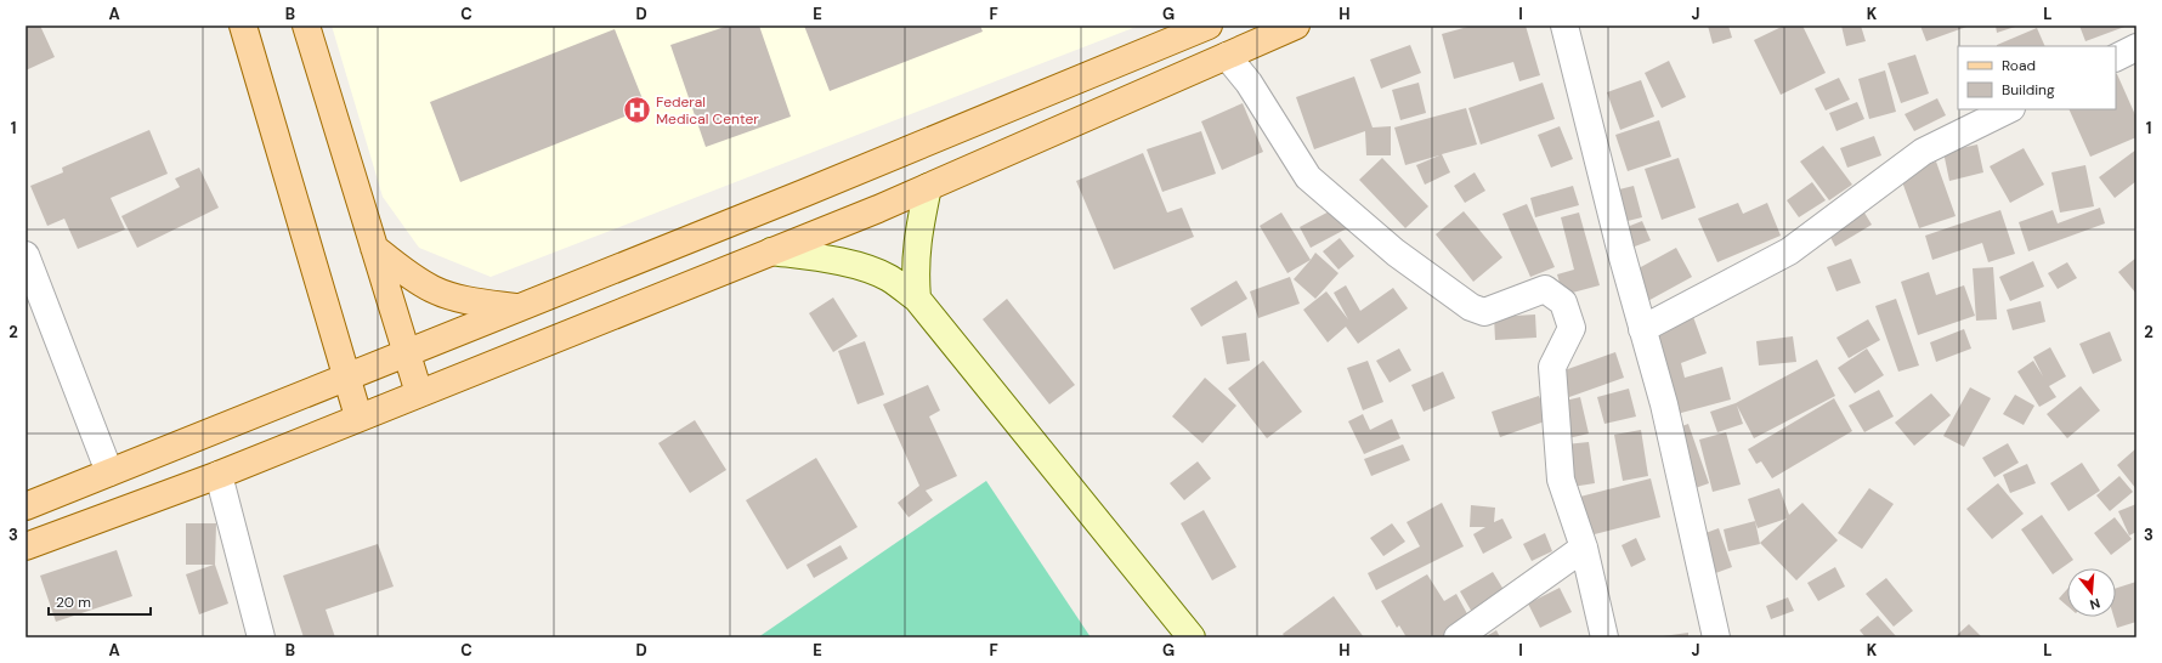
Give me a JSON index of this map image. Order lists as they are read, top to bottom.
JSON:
{
  "places": {
    "hospital": ["Federal Medical Center"]
  },
  "legend": ["Road", "Building"],
  "scale_bar": "20 m",
  "north": "bottom",
  "grid": {
    "columns": [
      "A",
      "B",
      "C",
      "D",
      "E",
      "F",
      "G",
      "H",
      "I",
      "J",
      "K",
      "L"
    ],
    "rows": ["1", "2", "3"]
  }
}
